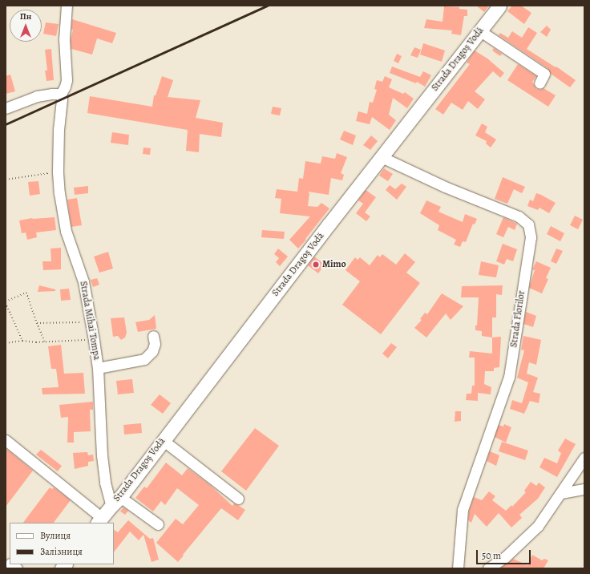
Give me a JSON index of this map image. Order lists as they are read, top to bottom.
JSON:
{
  "streets": {
    "main road": ["Strada Dragoș Vodă"],
    "street": ["Strada Florilor", "Strada Mihai Tompa"]
  },
  "crossings": [
    ["Strada Dragoș Vodă", "Strada Florilor"],
    ["Strada Dragoș Vodă", "Strada Mihai Tompa"]
  ],
  "places": ["Mimo"],
  "legend": ["Вулиця", "Залізниця"],
  "scale_bar": "50 m",
  "north": "top"
}
